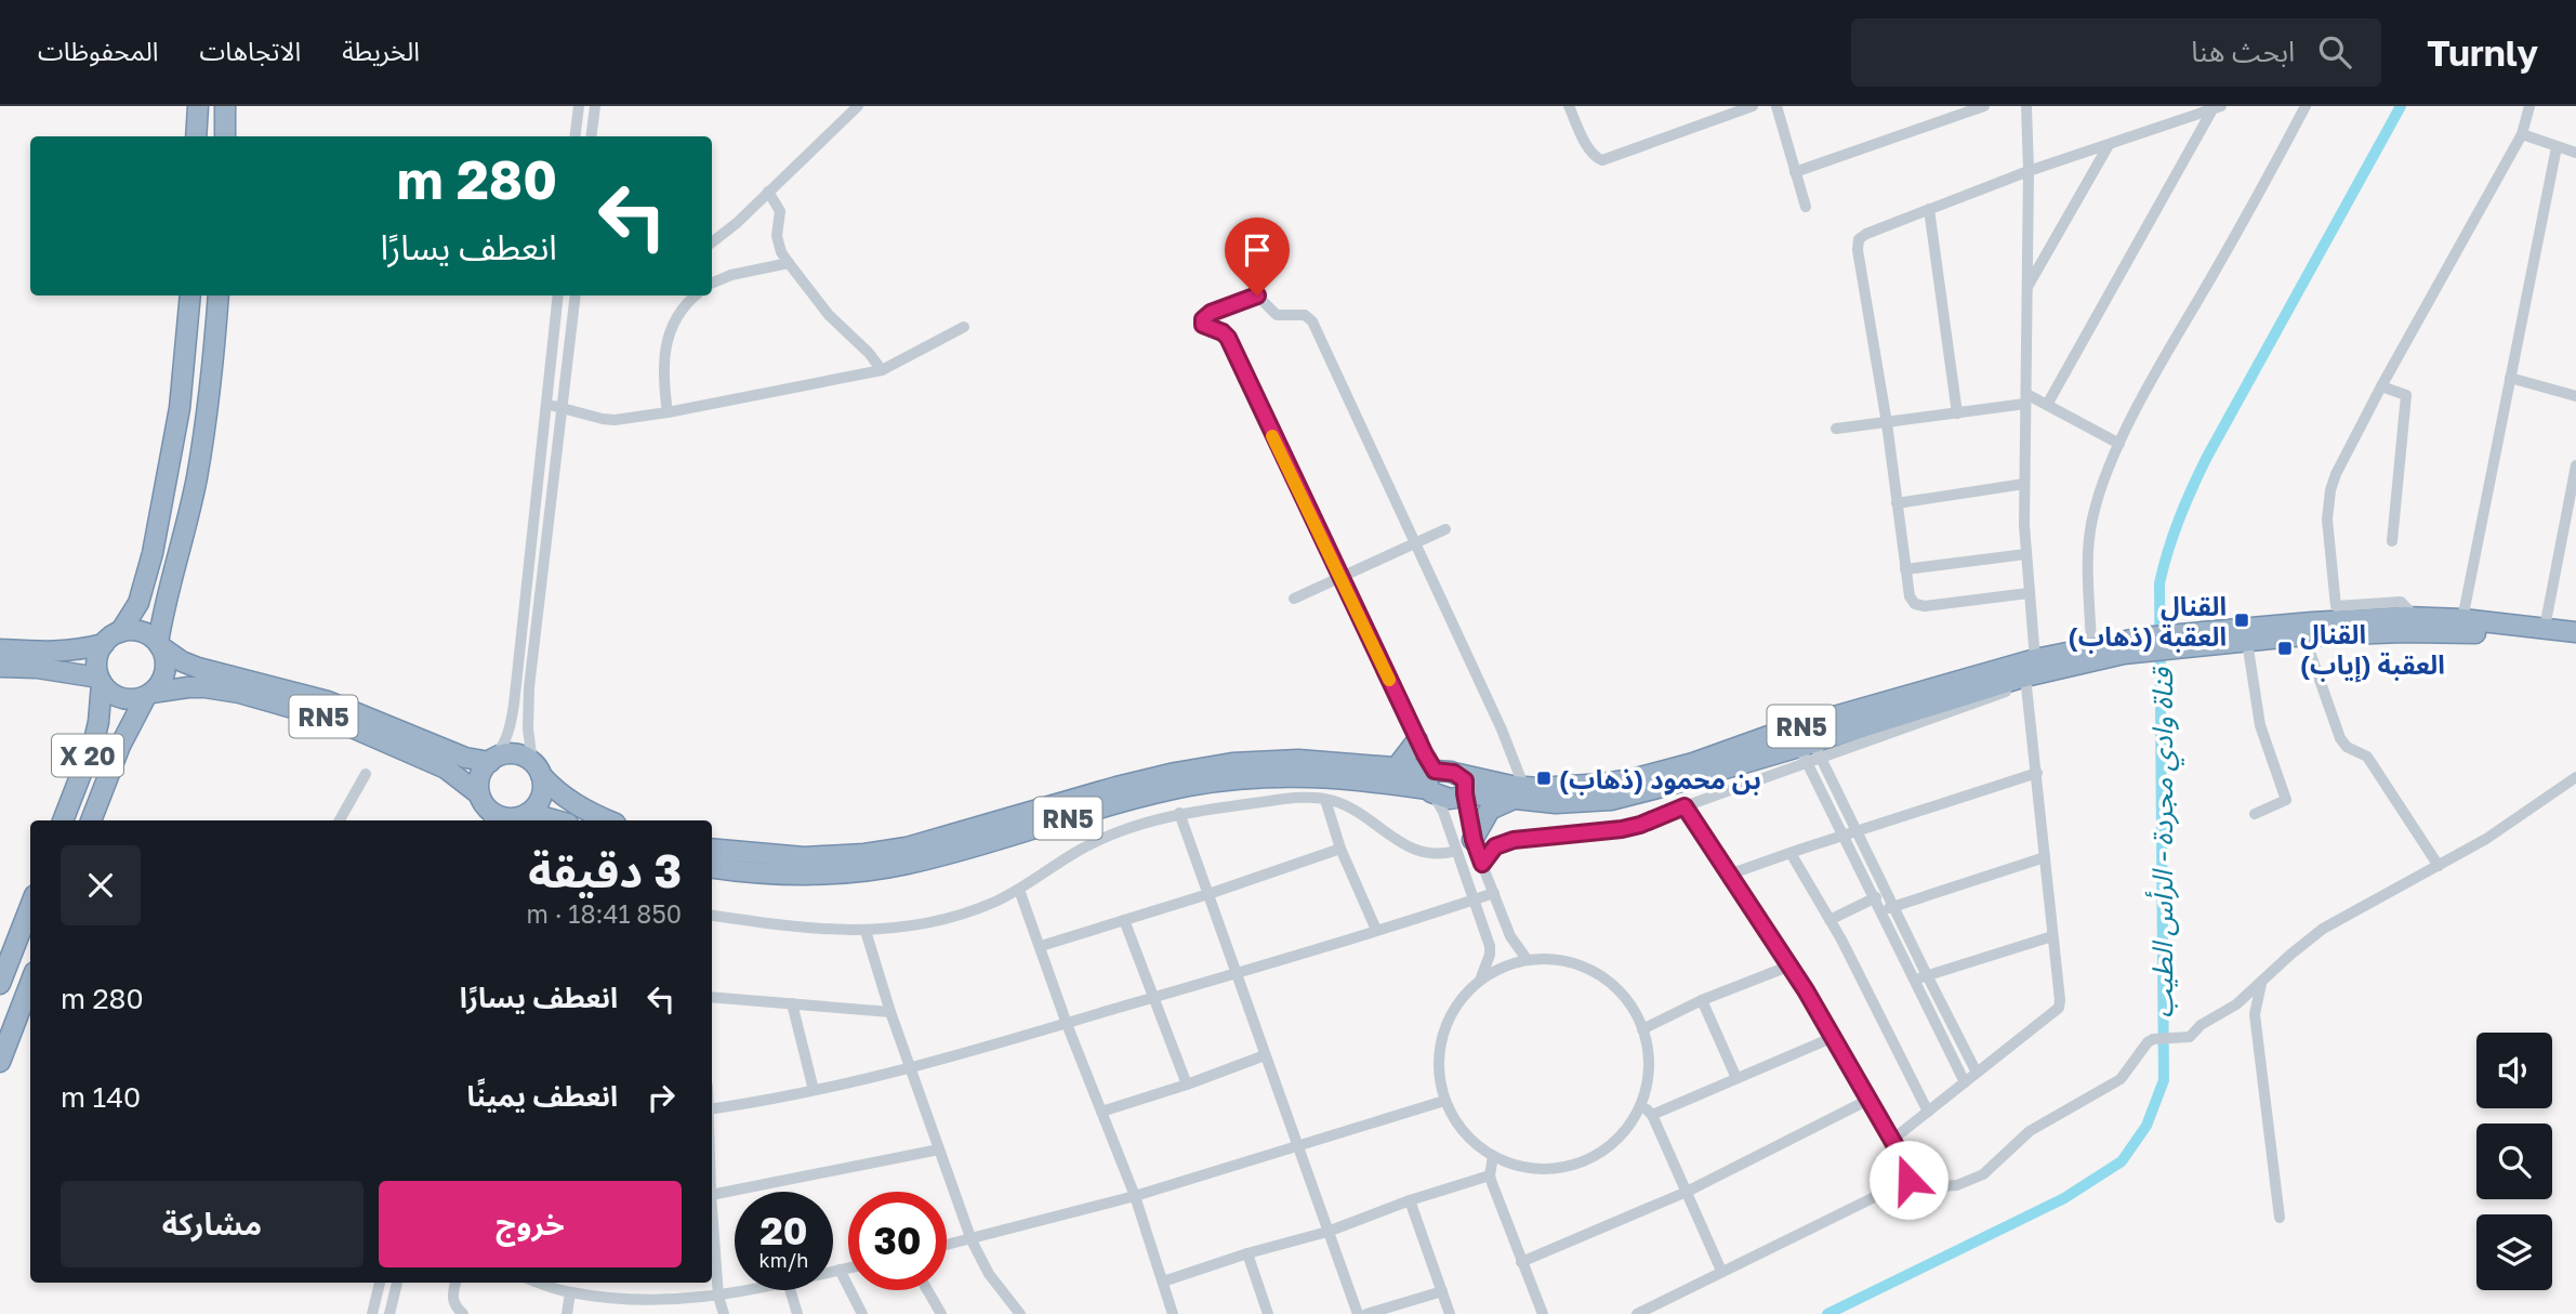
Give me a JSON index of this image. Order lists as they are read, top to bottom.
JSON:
{
  "streets": {
    "highway": ["RN5", "X 20"]
  },
  "crossings": [
    ["RN5", "X 20"]
  ],
  "water": ["قناة وادي مجردة - الرأس الطيب"],
  "places": {
    "transit": ["القنال العقبة (ذهاب)", "القنال العقبة (إياب)", "بن محمود (ذهاب)"]
  },
  "page": {
    "header": "Turnly",
    "search": "ابحث هنا",
    "nav": ["الخريطة", "الاتجاهات", "المحفوظات"],
    "turn": ["280 m", "انعطف يسارًا"],
    "heading": ["3 دقيقة", "850 m · 18:41"],
    "list": [
      {
        "name": "انعطف يسارًا",
        "value": "280 m"
      },
      {
        "name": "انعطف يمينًا",
        "value": "140 m"
      }
    ],
    "buttons": ["خروج", "مشاركة"],
    "speed": "20 km/h",
    "limit": "30"
  }
}
